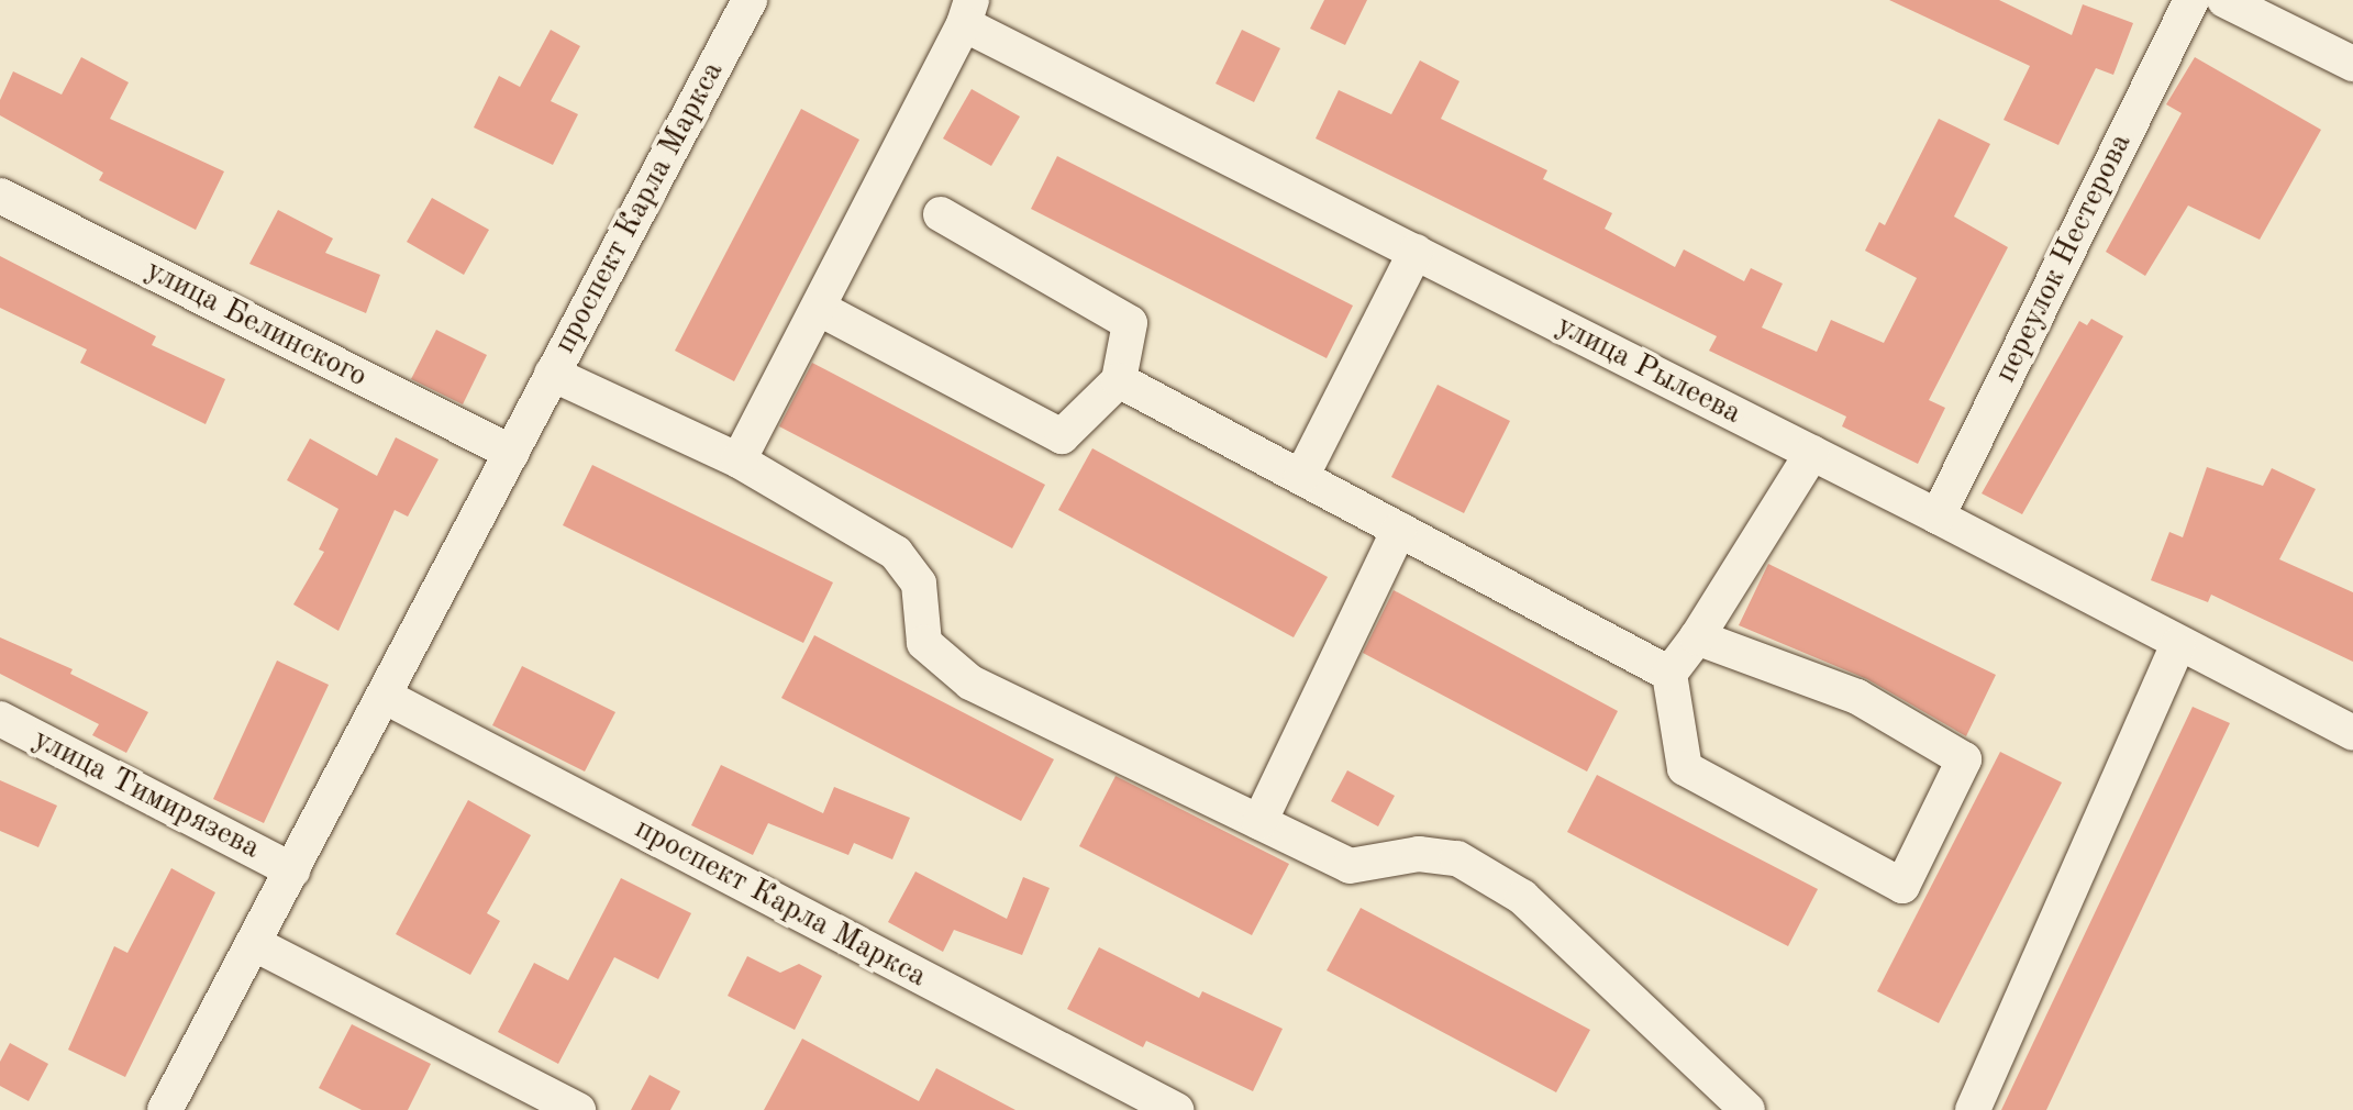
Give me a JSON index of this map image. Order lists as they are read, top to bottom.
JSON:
{
  "streets": {
    "street": [
      "проспект Карла Маркса",
      "переулок Нестерова",
      "улица Белинского",
      "улица Рылеева",
      "улица Тимирязева"
    ]
  },
  "crossings": [
    ["проспект Карла Маркса", "улица Белинского"],
    ["проспект Карла Маркса", "улица Тимирязева"],
    ["переулок Нестерова", "улица Рылеева"]
  ]
}
